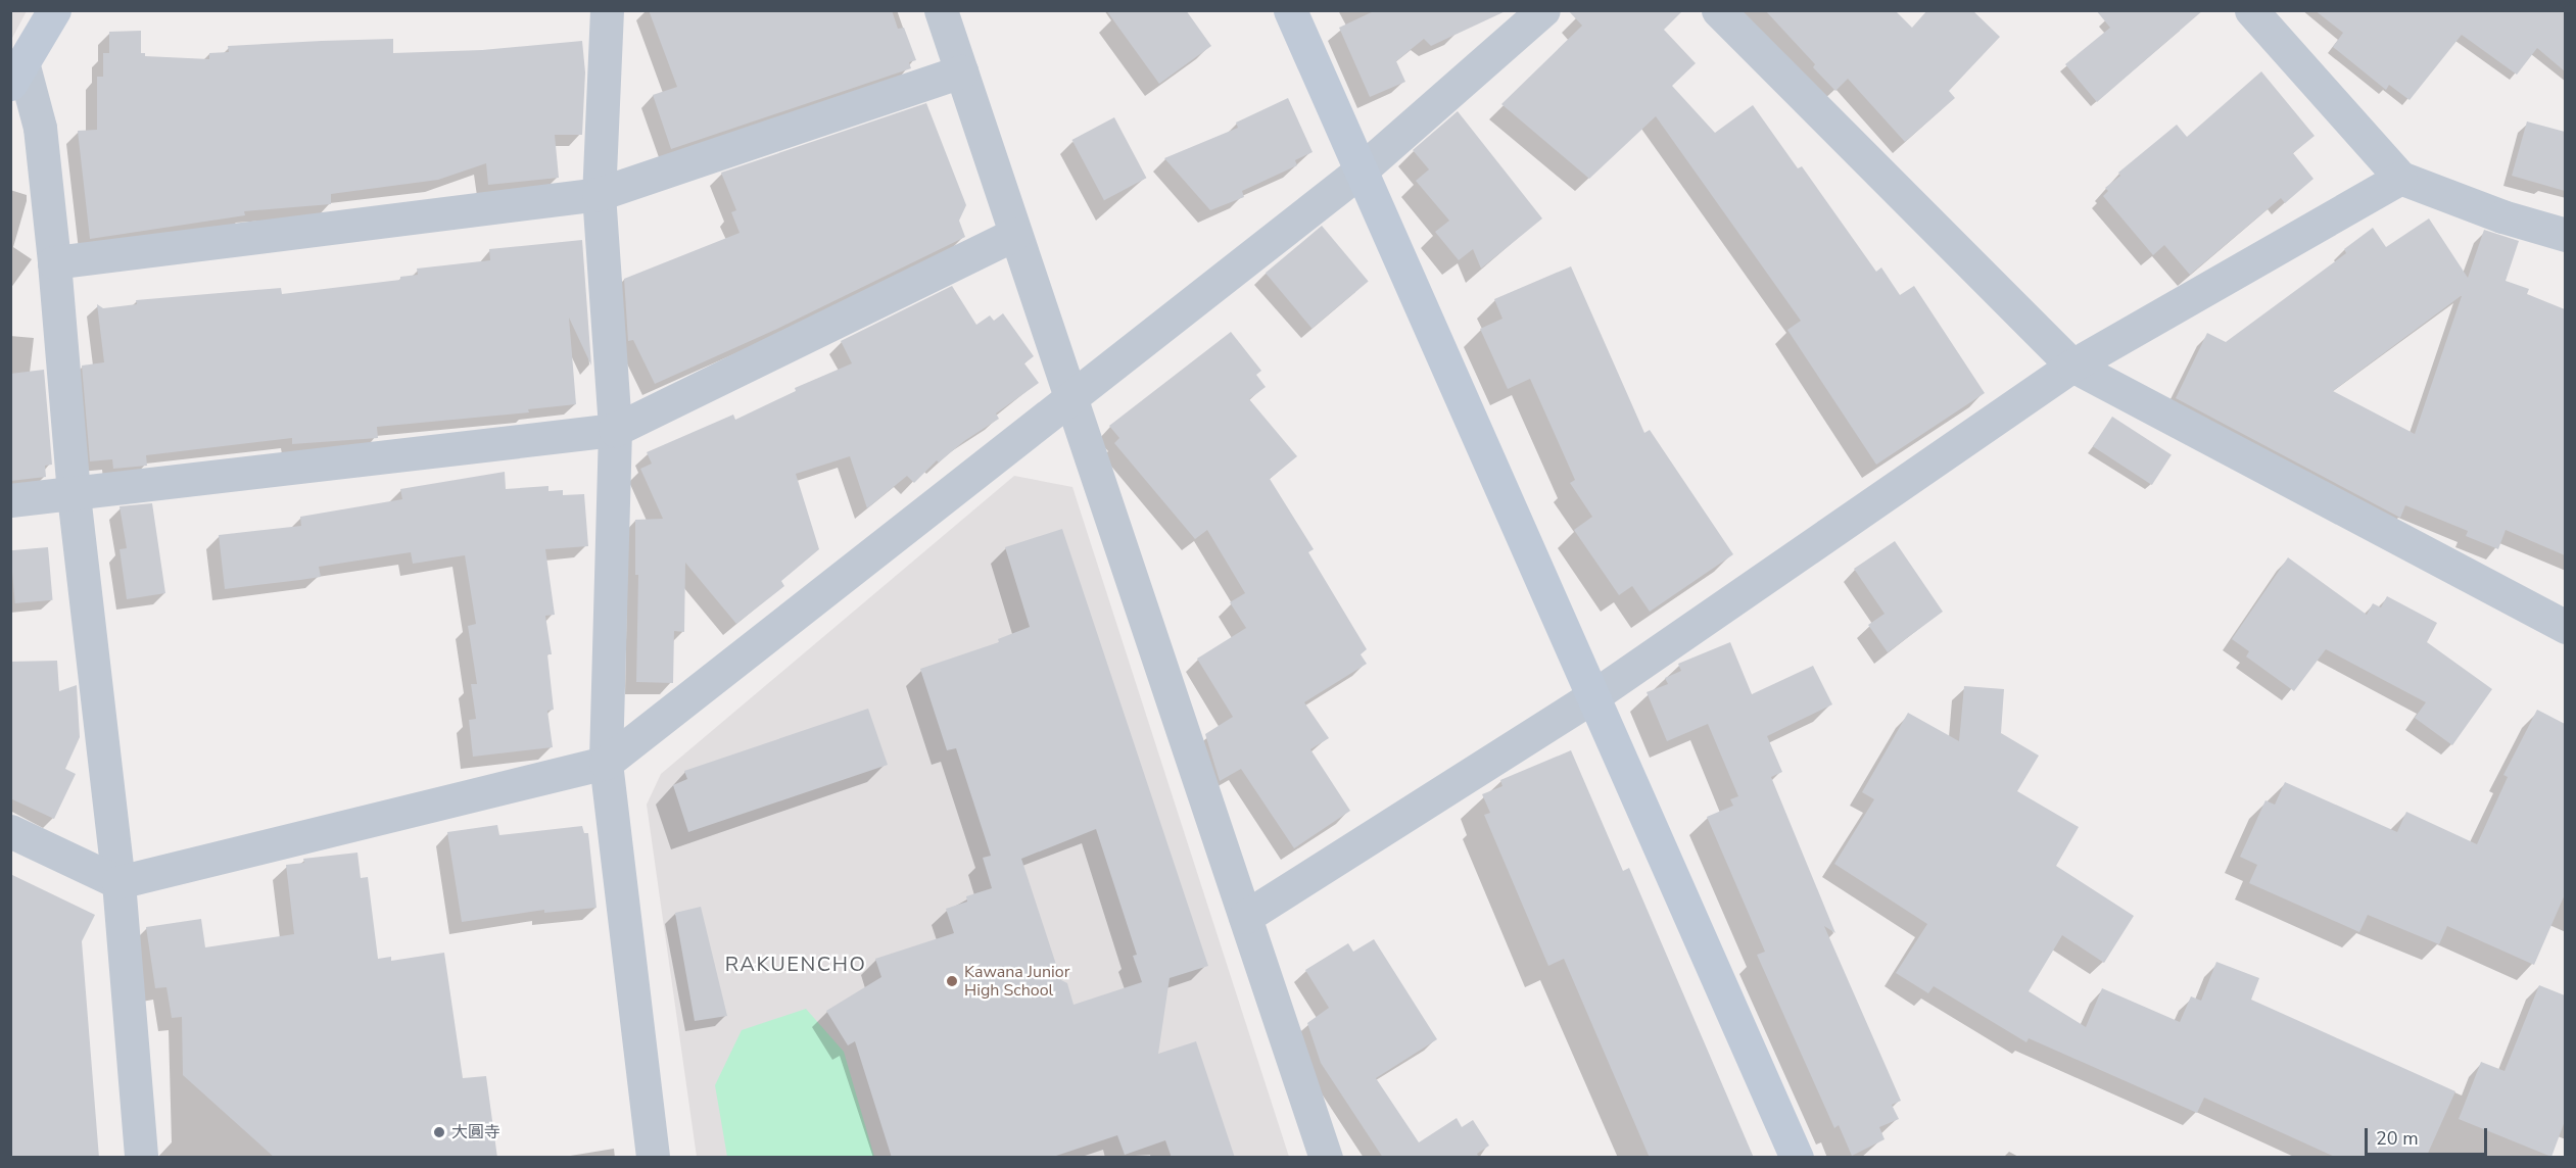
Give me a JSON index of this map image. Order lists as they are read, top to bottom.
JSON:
{
  "districts": ["RAKUENCHO"],
  "places": ["Kawana Junior High School", "大圓寺"],
  "scale_bar": "20 m"
}
